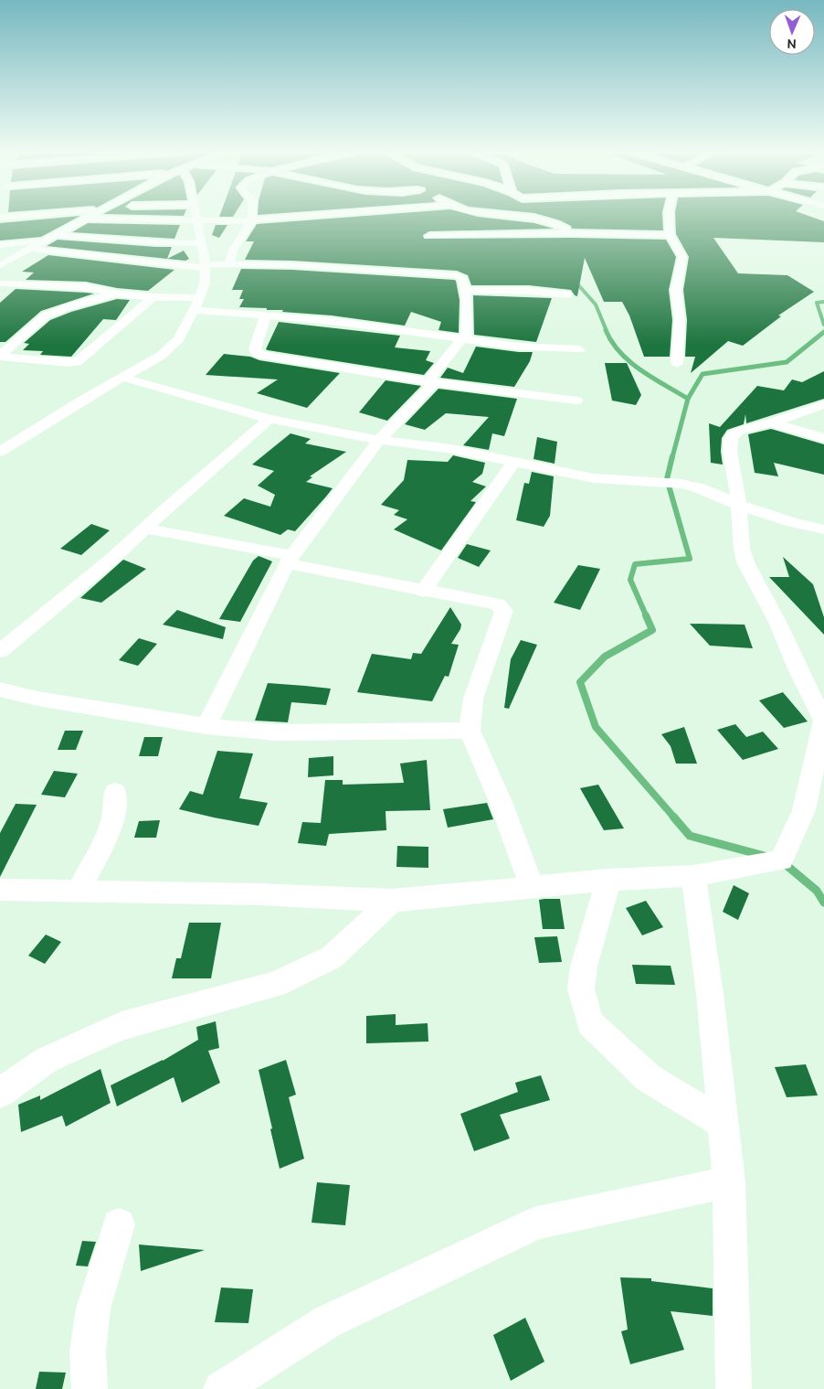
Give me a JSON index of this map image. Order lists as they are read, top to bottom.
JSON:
{
  "north": "bottom"
}
